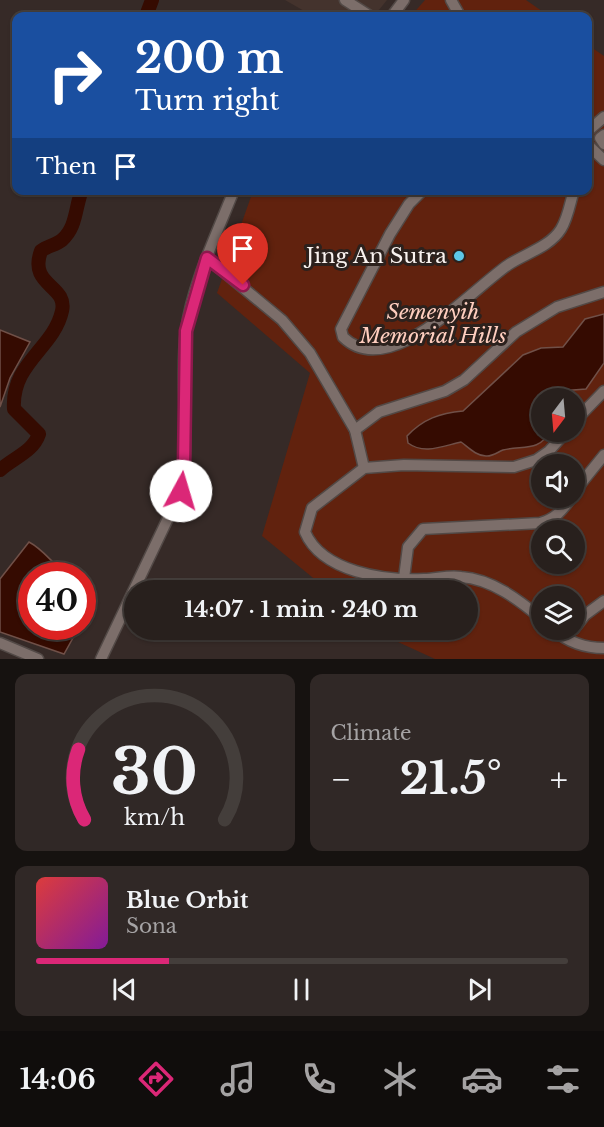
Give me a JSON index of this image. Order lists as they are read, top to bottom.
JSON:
{
  "parks": ["Semenyih Memorial Hills"],
  "places": ["Jing An Sutra"],
  "north": "bottom",
  "page": {
    "turn": ["200 m", "Turn right"],
    "then": "Then",
    "limit": "40",
    "trip": "14:07 · 1 min · 240 m",
    "tile": "Climate",
    "heat": ["−", "21.5°", "+"],
    "song": ["Blue Orbit", "Sona"],
    "tabs": "14:06",
    "gauge": ["30", "km/h"]
  }
}
